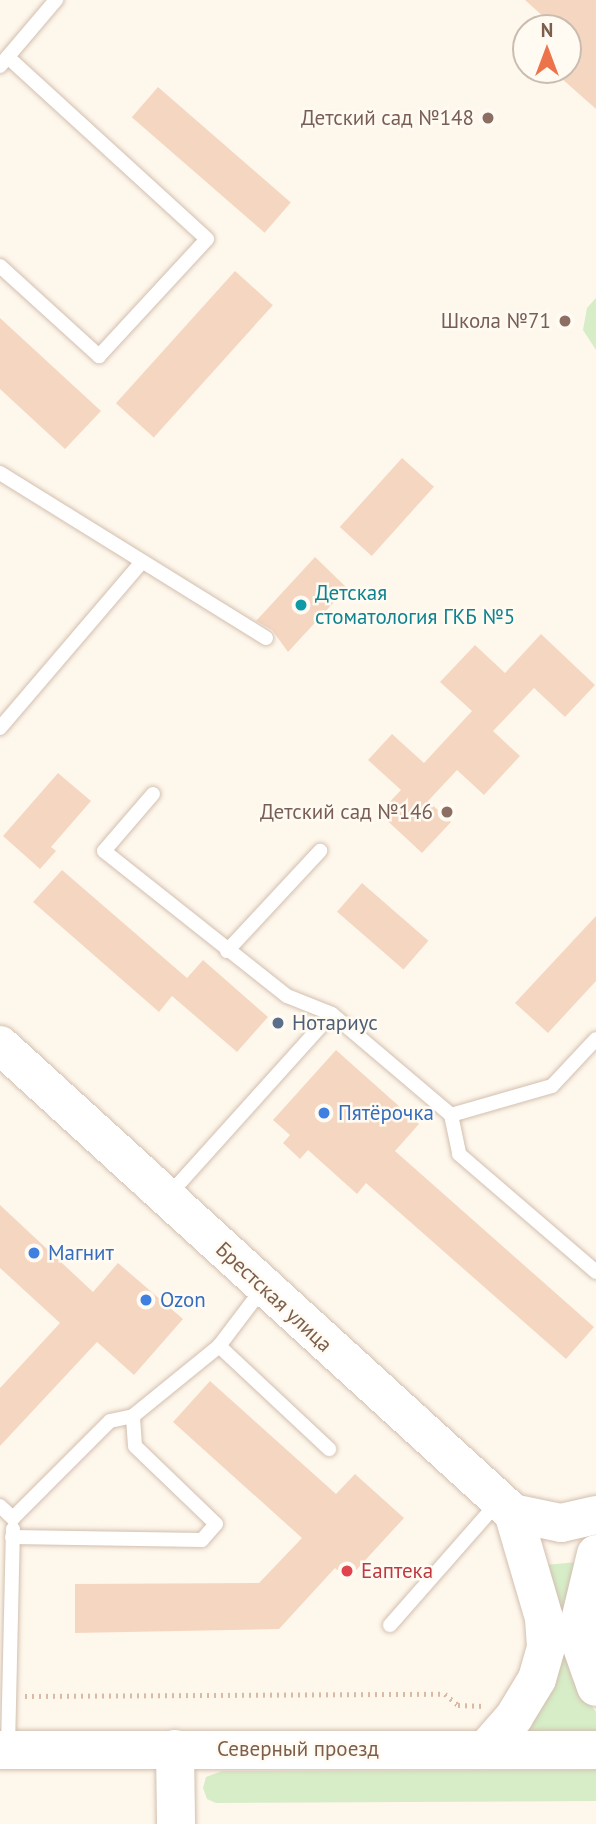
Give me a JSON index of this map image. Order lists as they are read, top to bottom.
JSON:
{
  "streets": {
    "main road": ["Брестская улица", "Северный проезд"]
  },
  "places": [
    "Детский сад №148",
    "Школа №71",
    "Детская стоматология ГКБ №5",
    "Детский сад №146",
    "Нотариус",
    "Пятёрочка",
    "Магнит",
    "Ozon",
    "Еаптека"
  ],
  "north": "top"
}
